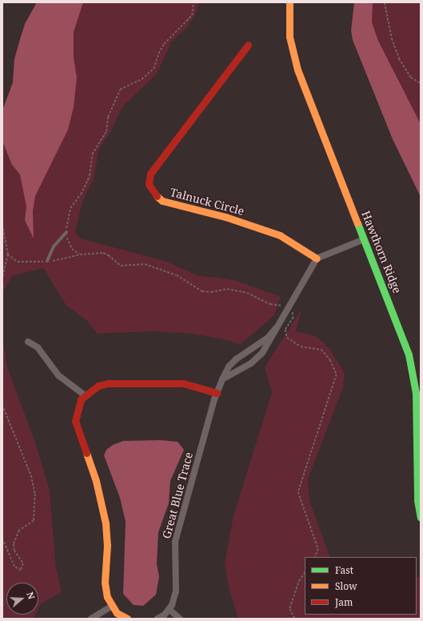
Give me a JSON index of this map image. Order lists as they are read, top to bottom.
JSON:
{
  "streets": {
    "street": ["Talnuck Circle", "Hawthorn Ridge", "Great Blue Trace"]
  },
  "crossings": [
    ["Talnuck Circle", "Great Blue Trace"]
  ],
  "legend": ["Fast", "Slow", "Jam"],
  "north": "right"
}
